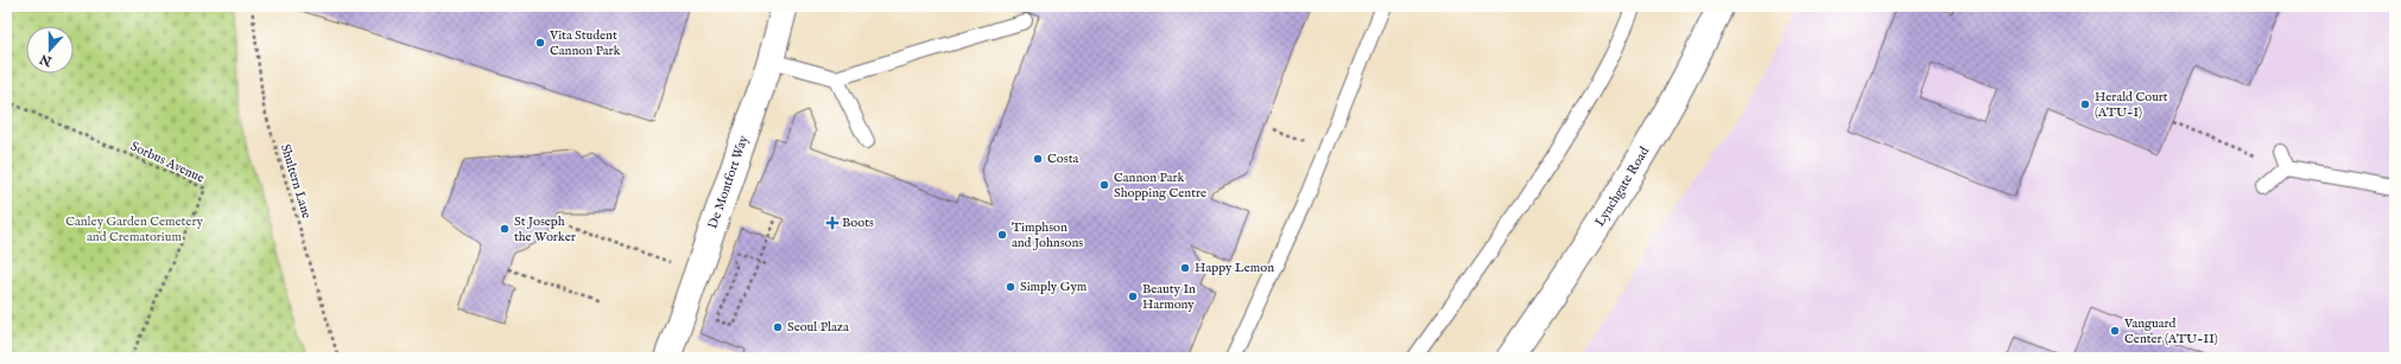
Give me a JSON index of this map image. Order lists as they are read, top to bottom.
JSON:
{
  "streets": {
    "street": ["De Montfort Way", "Lynchgate Road"],
    "path": ["Sorbus Avenue", "Shultern Lane"]
  },
  "parks": ["Canley Garden Cemetery and Crematorium"],
  "places": {
    "other": [
      "Vita Student Cannon Park",
      "Herald Court (ATU-I)",
      "Costa",
      "Cannon Park Shopping Centre",
      "St Joseph the Worker",
      "Timphson and Johnsons",
      "Happy Lemon",
      "Simply Gym",
      "Beauty In Harmony",
      "Seoul Plaza",
      "Vanguard Center (ATU-II)"
    ],
    "health": ["Boots"]
  },
  "north": "bottom"
}
